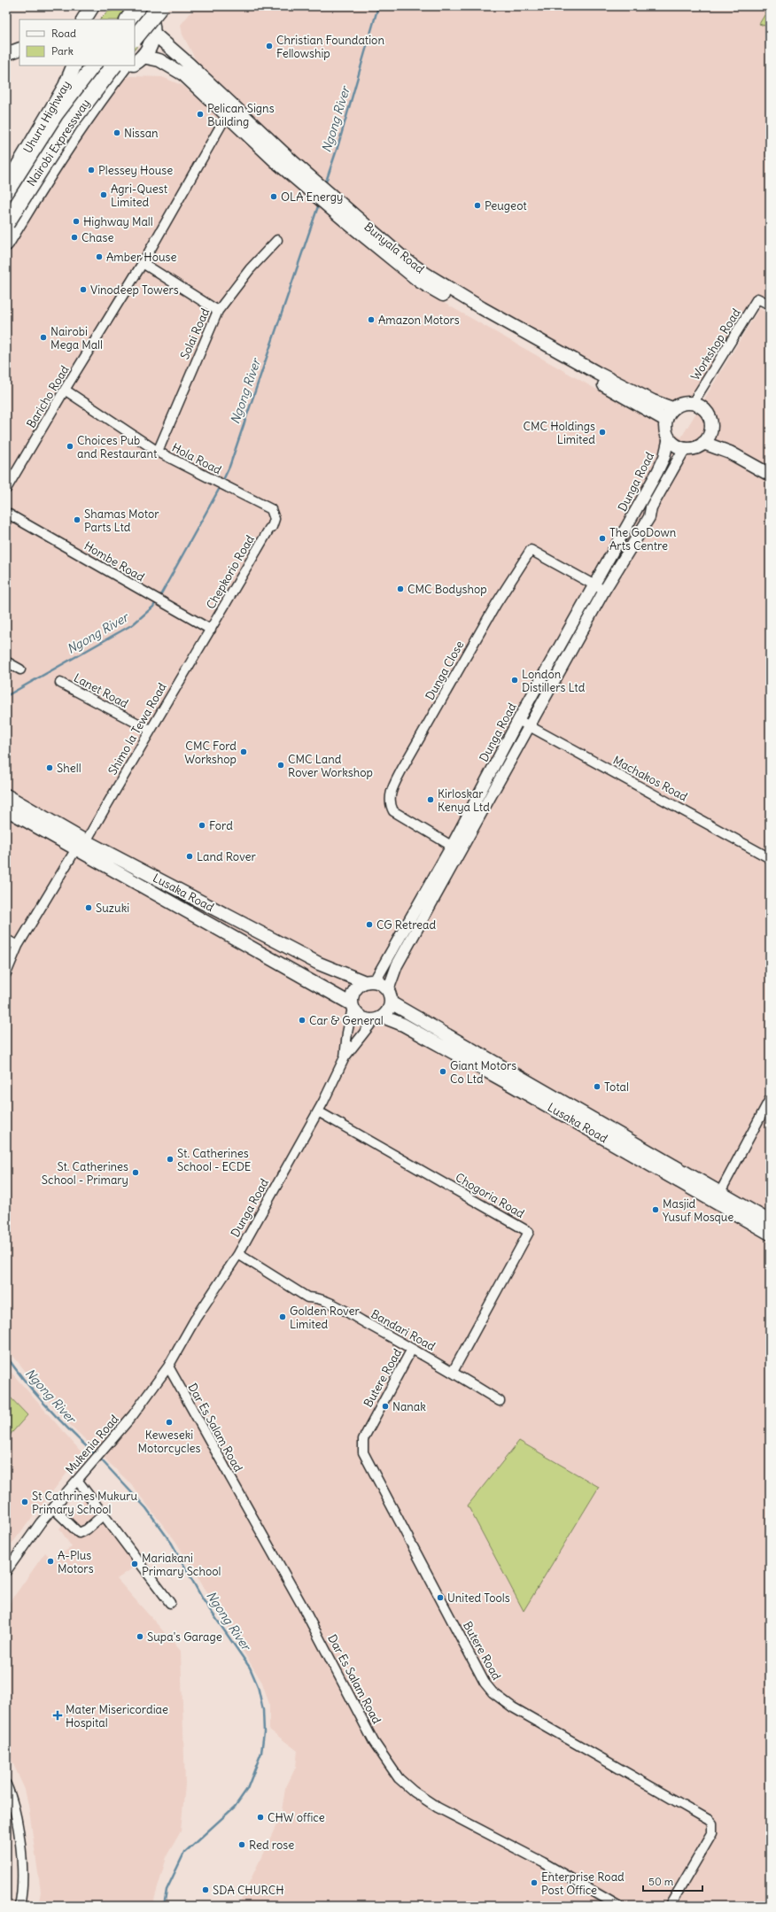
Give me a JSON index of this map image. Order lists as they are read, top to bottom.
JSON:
{
  "streets": {
    "highway": ["Uhuru Highway", "Nairobi Expressway"],
    "main road": ["Bunyala Road", "Lusaka Road"],
    "street": [
      "Solai Road",
      "Workshop Road",
      "Baricho Road",
      "Hola Road",
      "Dunga Road",
      "Hombe Road",
      "Chepkorio Road",
      "Dunga Close",
      "Lanet Road",
      "Shimo la Tewa Road",
      "Machakos Road",
      "Chogoria Road",
      "Bandari Road",
      "Butere Road",
      "Dar Es Salam Road",
      "Mukenia Road"
    ]
  },
  "crossings": [
    ["Bunyala Road", "Workshop Road"],
    ["Bunyala Road", "Baricho Road"],
    ["Bunyala Road", "Dunga Road"],
    ["Solai Road", "Hola Road"],
    ["Workshop Road", "Dunga Road"],
    ["Baricho Road", "Hola Road"],
    ["Hola Road", "Chepkorio Road"],
    ["Dunga Road", "Dunga Close"],
    ["Dunga Road", "Machakos Road"],
    ["Dunga Road", "Lusaka Road"],
    ["Dunga Road", "Chogoria Road"],
    ["Dunga Road", "Bandari Road"],
    ["Dunga Road", "Dar Es Salam Road"],
    ["Dunga Road", "Mukenia Road"],
    ["Hombe Road", "Chepkorio Road"],
    ["Hombe Road", "Shimo la Tewa Road"],
    ["Chepkorio Road", "Shimo la Tewa Road"],
    ["Lanet Road", "Shimo la Tewa Road"],
    ["Shimo la Tewa Road", "Lusaka Road"],
    ["Chogoria Road", "Bandari Road"],
    ["Bandari Road", "Butere Road"],
    ["Dar Es Salam Road", "Mukenia Road"]
  ],
  "water": ["Ngong River"],
  "places": {
    "other": [
      "Christian Foundation Fellowship",
      "Pelican Signs Building",
      "Nissan",
      "Plessey House",
      "Agri-Quest Limited",
      "OLA Energy",
      "Peugeot",
      "Highway Mall",
      "Chase",
      "Amber House",
      "Vinodeep Towers",
      "Amazon Motors",
      "Nairobi Mega Mall",
      "CMC Holdings Limited",
      "Choices Pub and Restaurant",
      "Shamas Motor Parts Ltd",
      "The GoDown Arts Centre",
      "CMC Bodyshop",
      "London Distillers Ltd",
      "CMC Ford Workshop",
      "CMC Land Rover Workshop",
      "Shell",
      "Kirloskar Kenya Ltd",
      "Ford",
      "Land Rover",
      "Suzuki",
      "CG Retread",
      "Car & General",
      "Giant Motors Co Ltd",
      "Total",
      "St. Catherines School - ECDE",
      "St. Catherines School - Primary",
      "Masjid Yusuf Mosque",
      "Golden Rover Limited",
      "Nanak",
      "Keweseki Motorcycles",
      "St Cathrines Mukuru Primary School",
      "A-Plus Motors",
      "Mariakani Primary School",
      "United Tools",
      "Supa's Garage",
      "CHW office",
      "Red rose",
      "Enterprise Road Post Office",
      "SDA CHURCH"
    ],
    "health": ["Mater Misericordiae Hospital"]
  },
  "legend": ["Road", "Park"],
  "scale_bar": "50 m"
}
